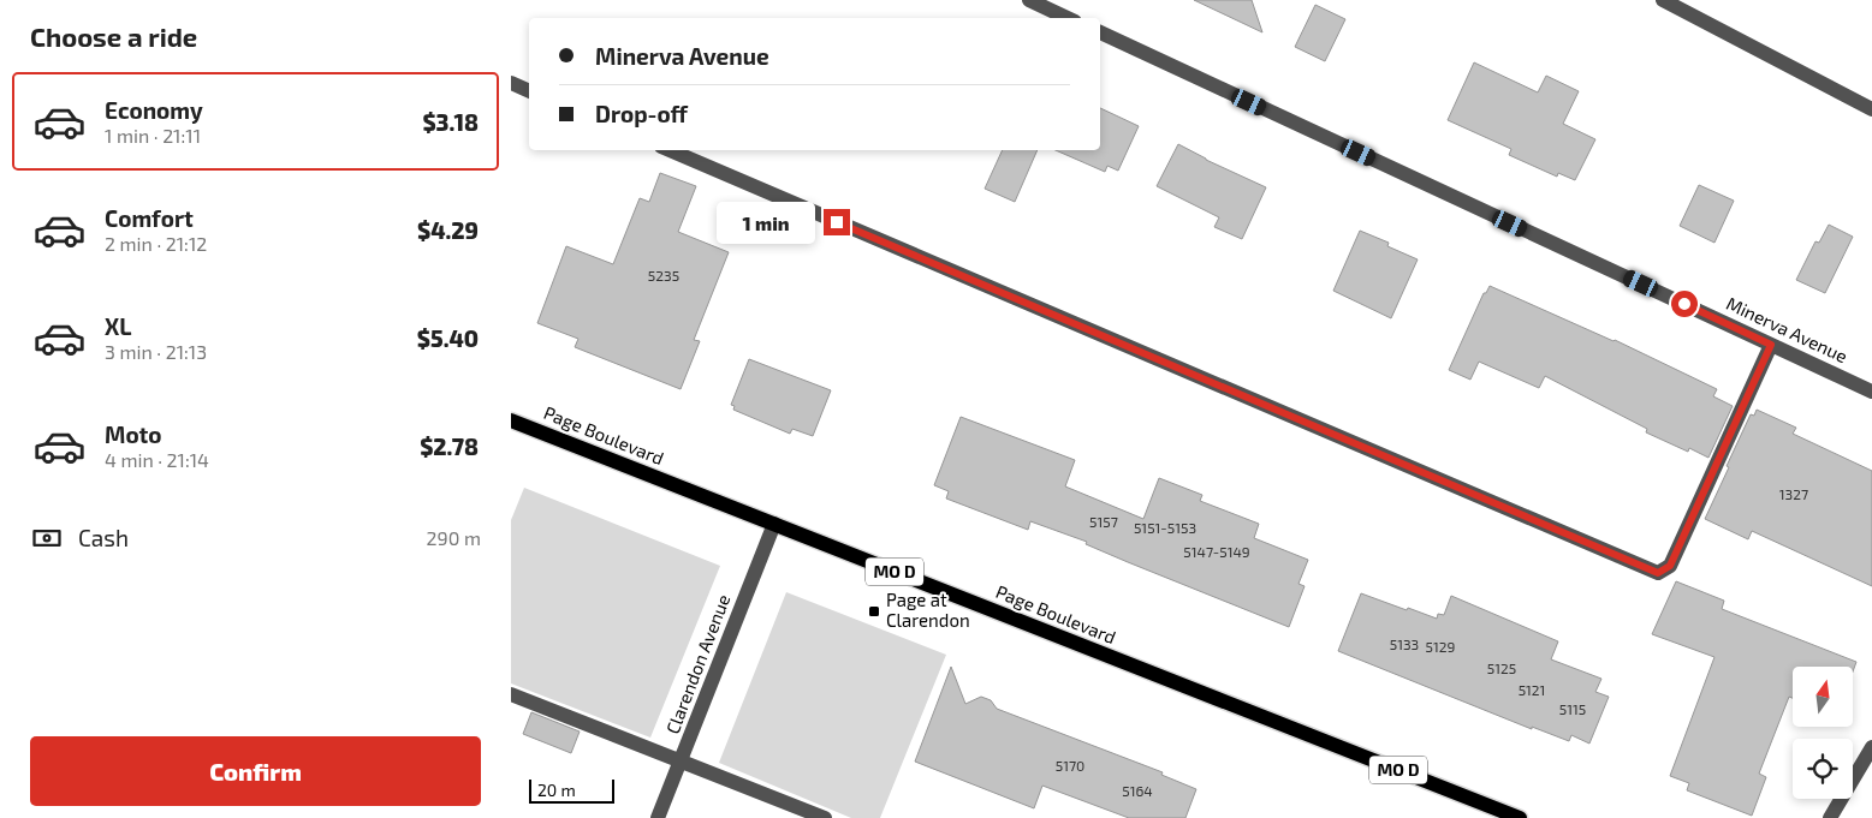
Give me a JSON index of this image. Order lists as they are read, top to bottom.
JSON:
{
  "streets": {
    "main road": ["Page Boulevard", "MO D"],
    "street": ["Minerva Avenue", "Clarendon Avenue"]
  },
  "crossings": [
    ["Page Boulevard", "Clarendon Avenue"]
  ],
  "places": {
    "transit": ["Page at Clarendon"]
  },
  "house_numbers": [
    "5235",
    "1327",
    "5157",
    "5151-5153",
    "5147-5149",
    "5133",
    "5129",
    "5125",
    "5121",
    "5115",
    "5170",
    "5164"
  ],
  "scale_bar": "20 m",
  "north": "top",
  "page": {
    "heading": "Choose a ride",
    "banner": ["Minerva Avenue", "Drop-off"],
    "list": [
      {
        "name": "Economy",
        "note": "1 min · 21:11",
        "value": "$3.18"
      },
      {
        "name": "Comfort",
        "note": "2 min · 21:12",
        "value": "$4.29"
      },
      {
        "name": "XL",
        "note": "3 min · 21:13",
        "value": "$5.40"
      },
      {
        "name": "Moto",
        "note": "4 min · 21:14",
        "value": "$2.78"
      }
    ],
    "bubble": "1 min",
    "pay": ["Cash", "290 m"],
    "buttons": "Confirm",
    "scale": "20 m"
  }
}
